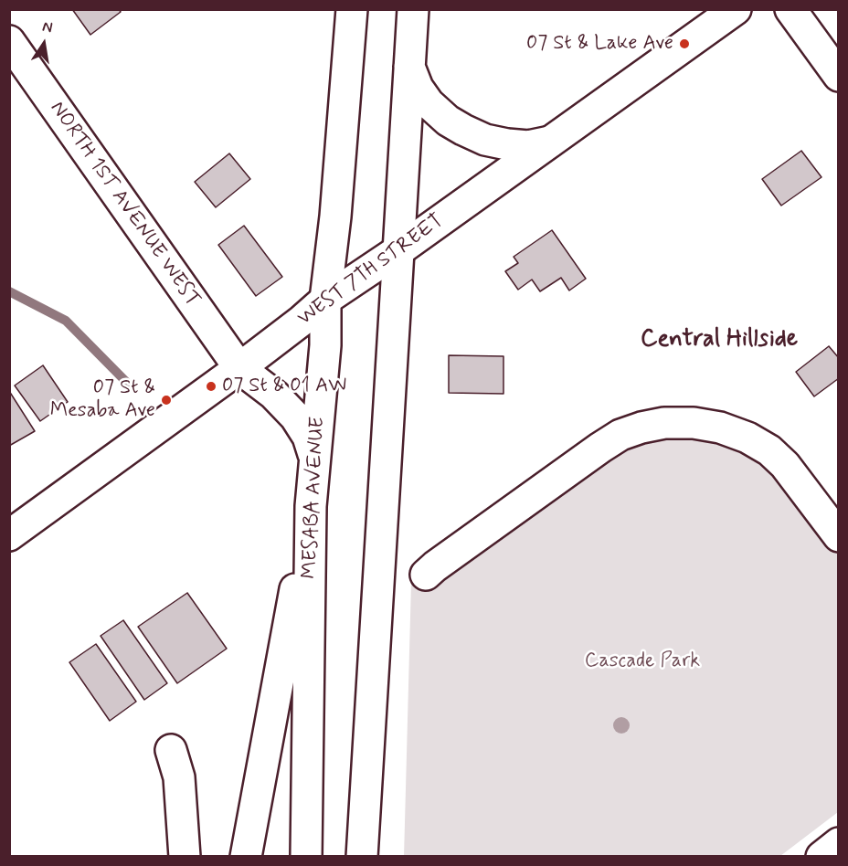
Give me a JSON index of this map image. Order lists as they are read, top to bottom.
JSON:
{
  "streets": {
    "main road": ["NORTH 1ST AVENUE WEST", "WEST 7TH STREET", "MESABA AVENUE"]
  },
  "crossings": [
    ["NORTH 1ST AVENUE WEST", "WEST 7TH STREET"],
    ["NORTH 1ST AVENUE WEST", "MESABA AVENUE"],
    ["WEST 7TH STREET", "MESABA AVENUE"]
  ],
  "districts": ["Central Hillside"],
  "parks": ["Cascade Park"],
  "places": ["07 St & Lake Ave", "07 St & 01 AW", "07 St & Mesaba Ave"],
  "north": "top"
}
